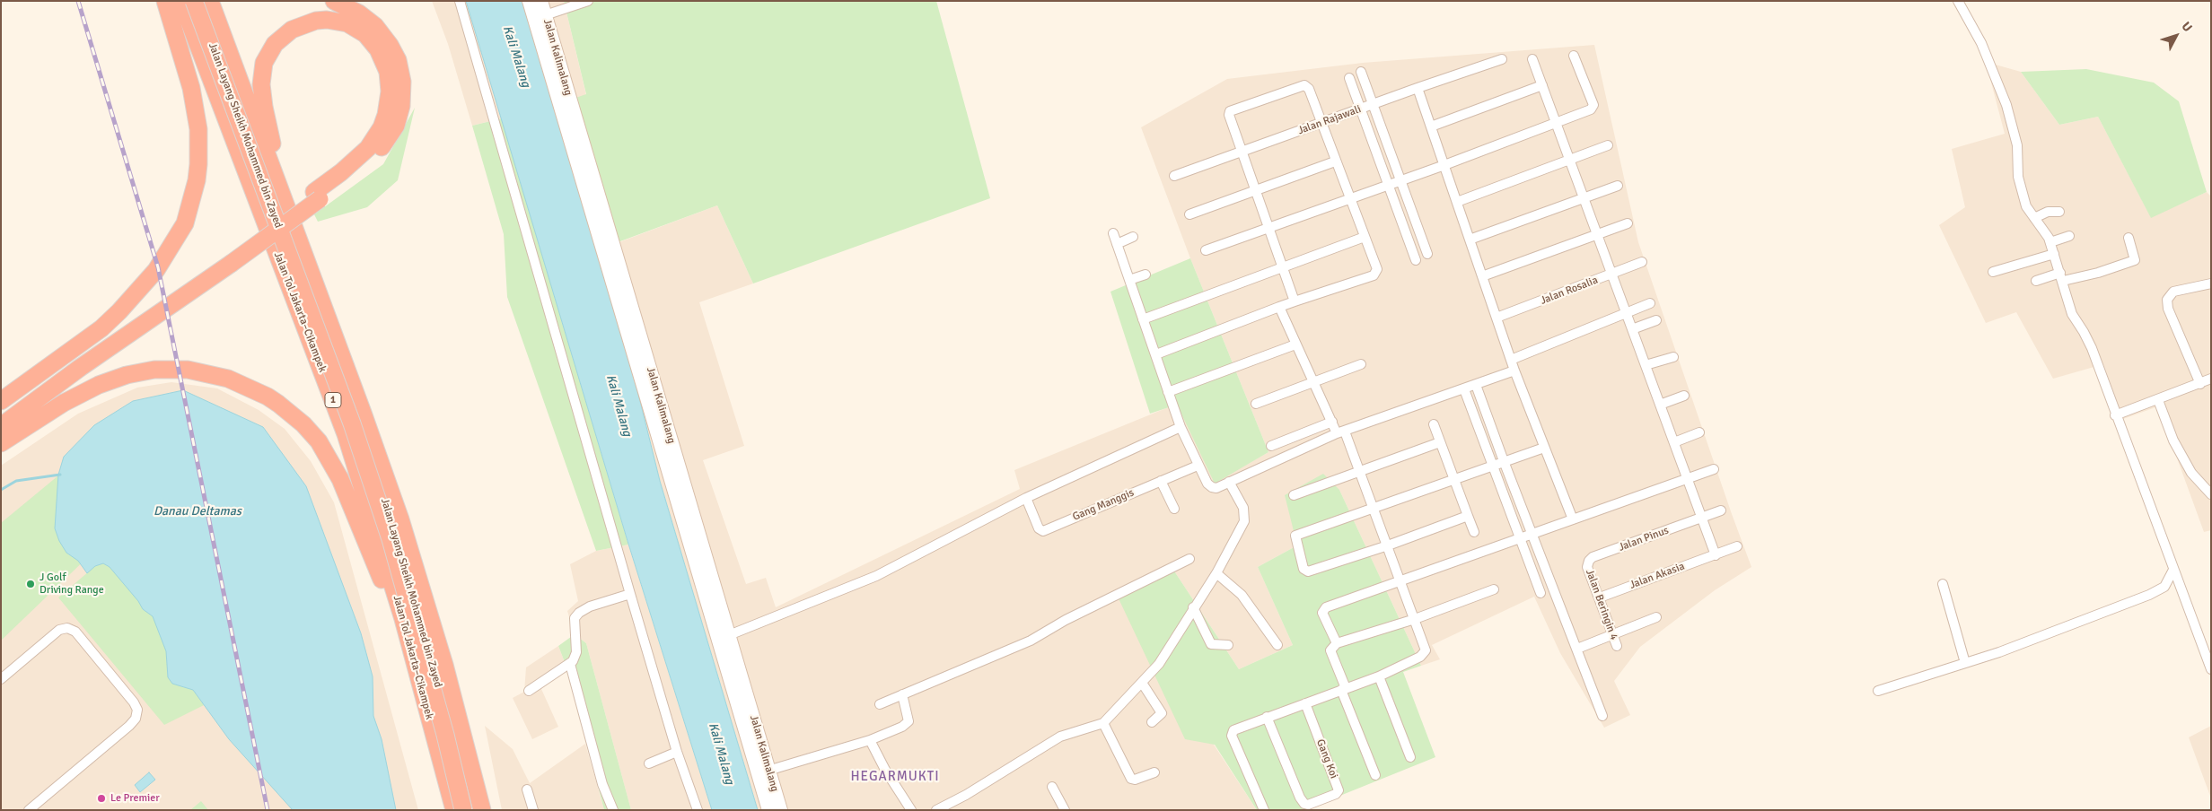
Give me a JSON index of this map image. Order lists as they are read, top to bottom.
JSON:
{
  "streets": {
    "highway": ["Jalan Layang Sheikh Mohammed bin Zayed", "Jalan Tol Jakarta–Cikampek", "1"],
    "main road": ["Jalan Kalimalang"],
    "street": [
      "Jalan Rajawali",
      "Jalan Rosalia",
      "Gang Manggis",
      "Jalan Pinus",
      "Jalan Akasia",
      "Jalan Beringin 4",
      "Gang Koi"
    ]
  },
  "crossings": [
    ["Jalan Pinus", "Jalan Beringin 4"],
    ["Jalan Akasia", "Jalan Beringin 4"]
  ],
  "districts": ["HEGARMUKTI"],
  "water": ["Kali Malang", "Danau Deltamas"],
  "places": ["J Golf Driving Range", "Le Premier"],
  "north": "top right"
}
